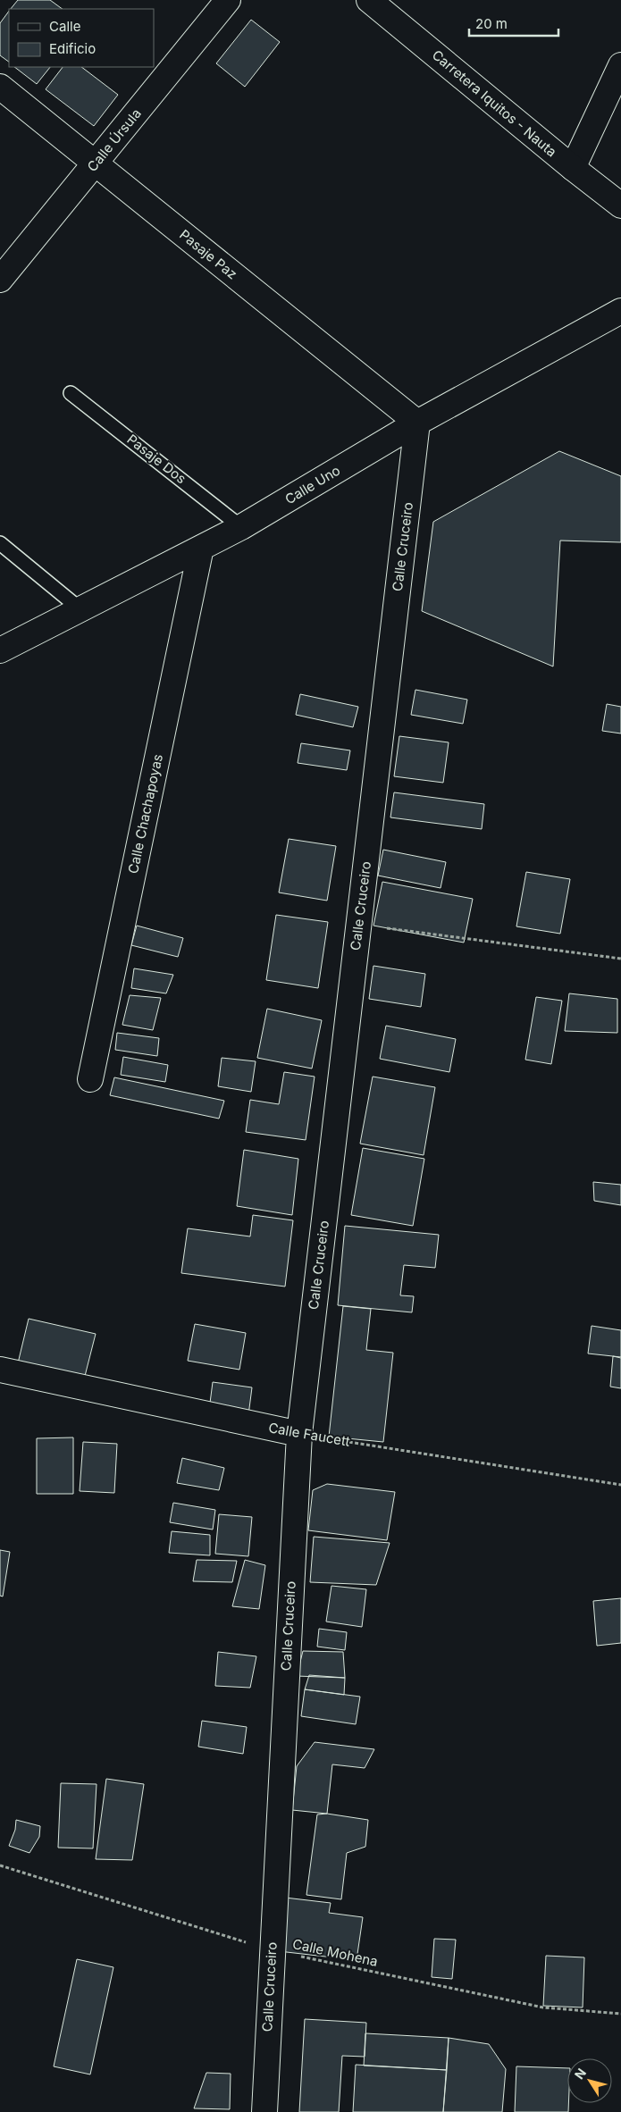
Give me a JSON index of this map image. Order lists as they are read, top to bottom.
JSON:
{
  "streets": {
    "street": [
      "Carretera Iquitos - Nauta",
      "Calle Úrsula",
      "Pasaje Paz",
      "Calle Uno",
      "Calle Cruceiro",
      "Calle Chachapoyas",
      "Calle Faucett"
    ],
    "lane": ["Pasaje Dos"],
    "path": ["Calle Mohena"]
  },
  "crossings": [
    ["Calle Úrsula", "Pasaje Paz"],
    ["Pasaje Paz", "Calle Uno"],
    ["Pasaje Paz", "Calle Cruceiro"],
    ["Pasaje Dos", "Calle Uno"],
    ["Calle Uno", "Calle Cruceiro"],
    ["Calle Uno", "Calle Chachapoyas"],
    ["Calle Cruceiro", "Calle Faucett"],
    ["Calle Cruceiro", "Calle Mohena"]
  ],
  "legend": ["Calle", "Edificio"],
  "scale_bar": "20 m",
  "north": "top left"
}
